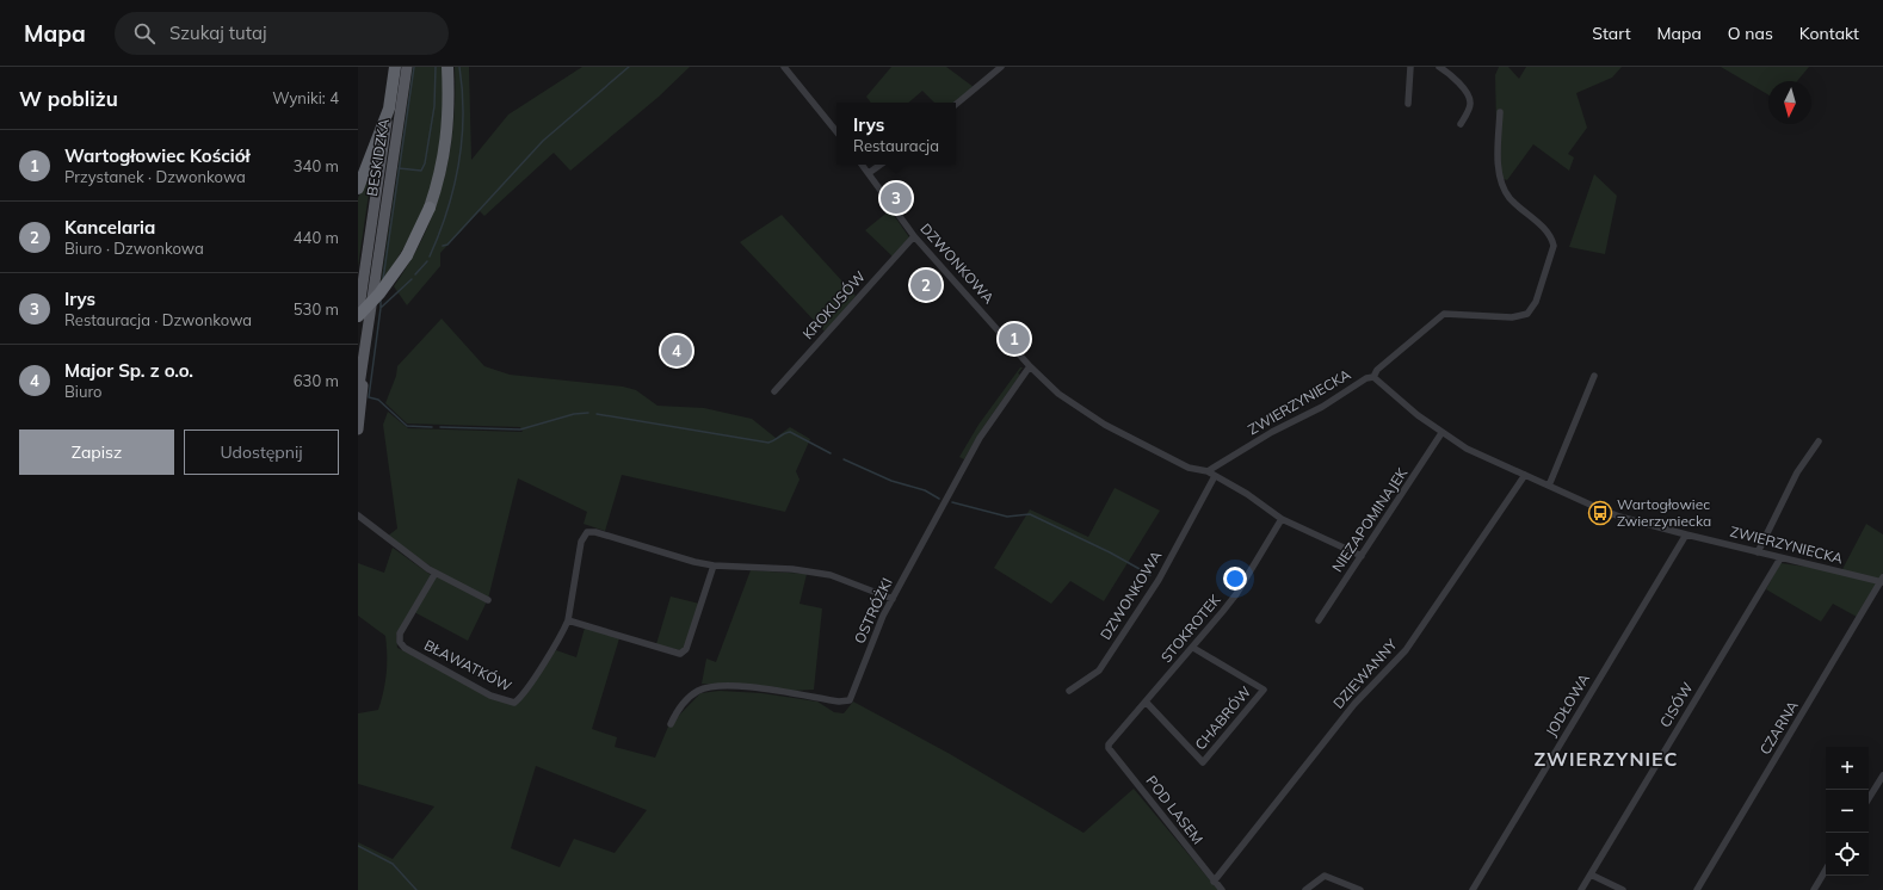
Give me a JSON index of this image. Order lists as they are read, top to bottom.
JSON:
{
  "streets": {
    "highway": ["BESKIDZKA"],
    "street": [
      "DZWONKOWA",
      "KROKUSÓW",
      "ZWIERZYNIECKA",
      "NIEZAPOMINAJEK",
      "OSTRÓŻKI",
      "STOKROTEK",
      "BŁAWATKÓW",
      "DZIEWANNY",
      "JODŁOWA",
      "CISÓW",
      "CHABRÓW",
      "CZARNA",
      "POD LASEM"
    ]
  },
  "crossings": [
    ["DZWONKOWA", "KROKUSÓW"],
    ["DZWONKOWA", "ZWIERZYNIECKA"],
    ["DZWONKOWA", "NIEZAPOMINAJEK"],
    ["DZWONKOWA", "OSTRÓŻKI"],
    ["DZWONKOWA", "STOKROTEK"],
    ["ZWIERZYNIECKA", "NIEZAPOMINAJEK"],
    ["ZWIERZYNIECKA", "DZIEWANNY"],
    ["ZWIERZYNIECKA", "JODŁOWA"],
    ["ZWIERZYNIECKA", "CISÓW"],
    ["ZWIERZYNIECKA", "CZARNA"],
    ["OSTRÓŻKI", "BŁAWATKÓW"],
    ["STOKROTEK", "CHABRÓW"],
    ["STOKROTEK", "POD LASEM"],
    ["DZIEWANNY", "POD LASEM"]
  ],
  "districts": ["ZWIERZYNIEC"],
  "places": {
    "bus stop": ["Wartogłowiec Zwierzyniecka"]
  },
  "north": "bottom",
  "page": {
    "header": "Mapa",
    "search": "Szukaj tutaj",
    "nav": [
      "Start",
      "Mapa",
      "O nas",
      "Kontakt"
    ],
    "heading": ["W pobliżu", "Wyniki: 4"],
    "popup": ["Irys", "Restauracja"],
    "list": [
      {
        "mark": "1",
        "name": "Wartogłowiec Kościół",
        "note": "Przystanek · Dzwonkowa",
        "value": "340 m"
      },
      {
        "mark": "2",
        "name": "Kancelaria",
        "note": "Biuro · Dzwonkowa",
        "value": "440 m"
      },
      {
        "mark": "3",
        "name": "Irys",
        "note": "Restauracja · Dzwonkowa",
        "value": "530 m"
      },
      {
        "mark": "4",
        "name": "Major Sp. z o.o.",
        "note": "Biuro",
        "value": "630 m"
      }
    ],
    "pins": [
      "3",
      "2",
      "1",
      "4"
    ],
    "buttons": ["Zapisz", "Udostępnij"],
    "map_buttons": ["+", "−"]
  }
}
